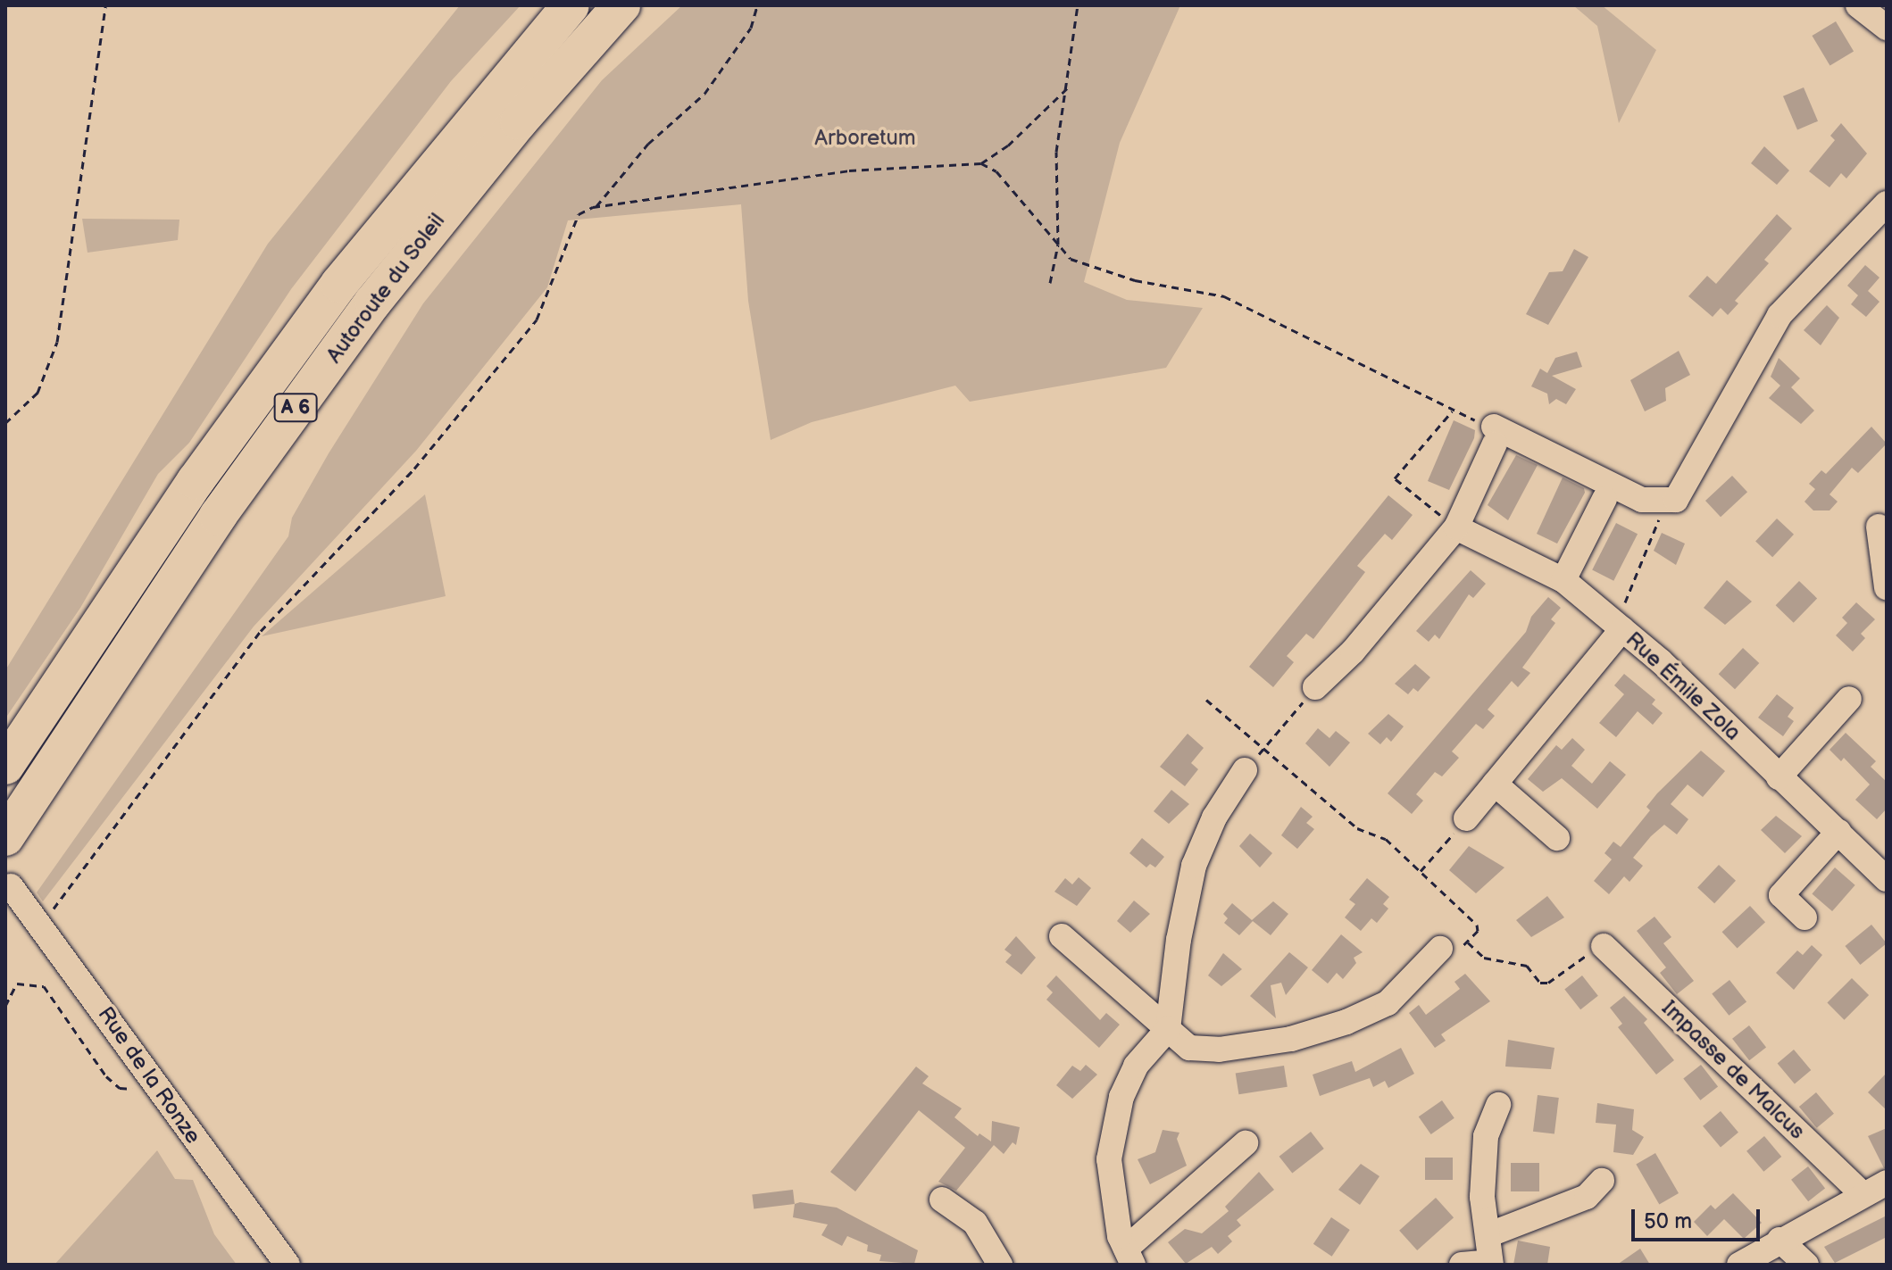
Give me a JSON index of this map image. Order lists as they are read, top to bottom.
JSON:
{
  "streets": {
    "highway": ["Autoroute du Soleil", "A 6"],
    "street": ["Rue Émile Zola", "Impasse de Malcus", "Rue de la Ronze"]
  },
  "parks": ["Arboretum"],
  "scale_bar": "50 m"
}
